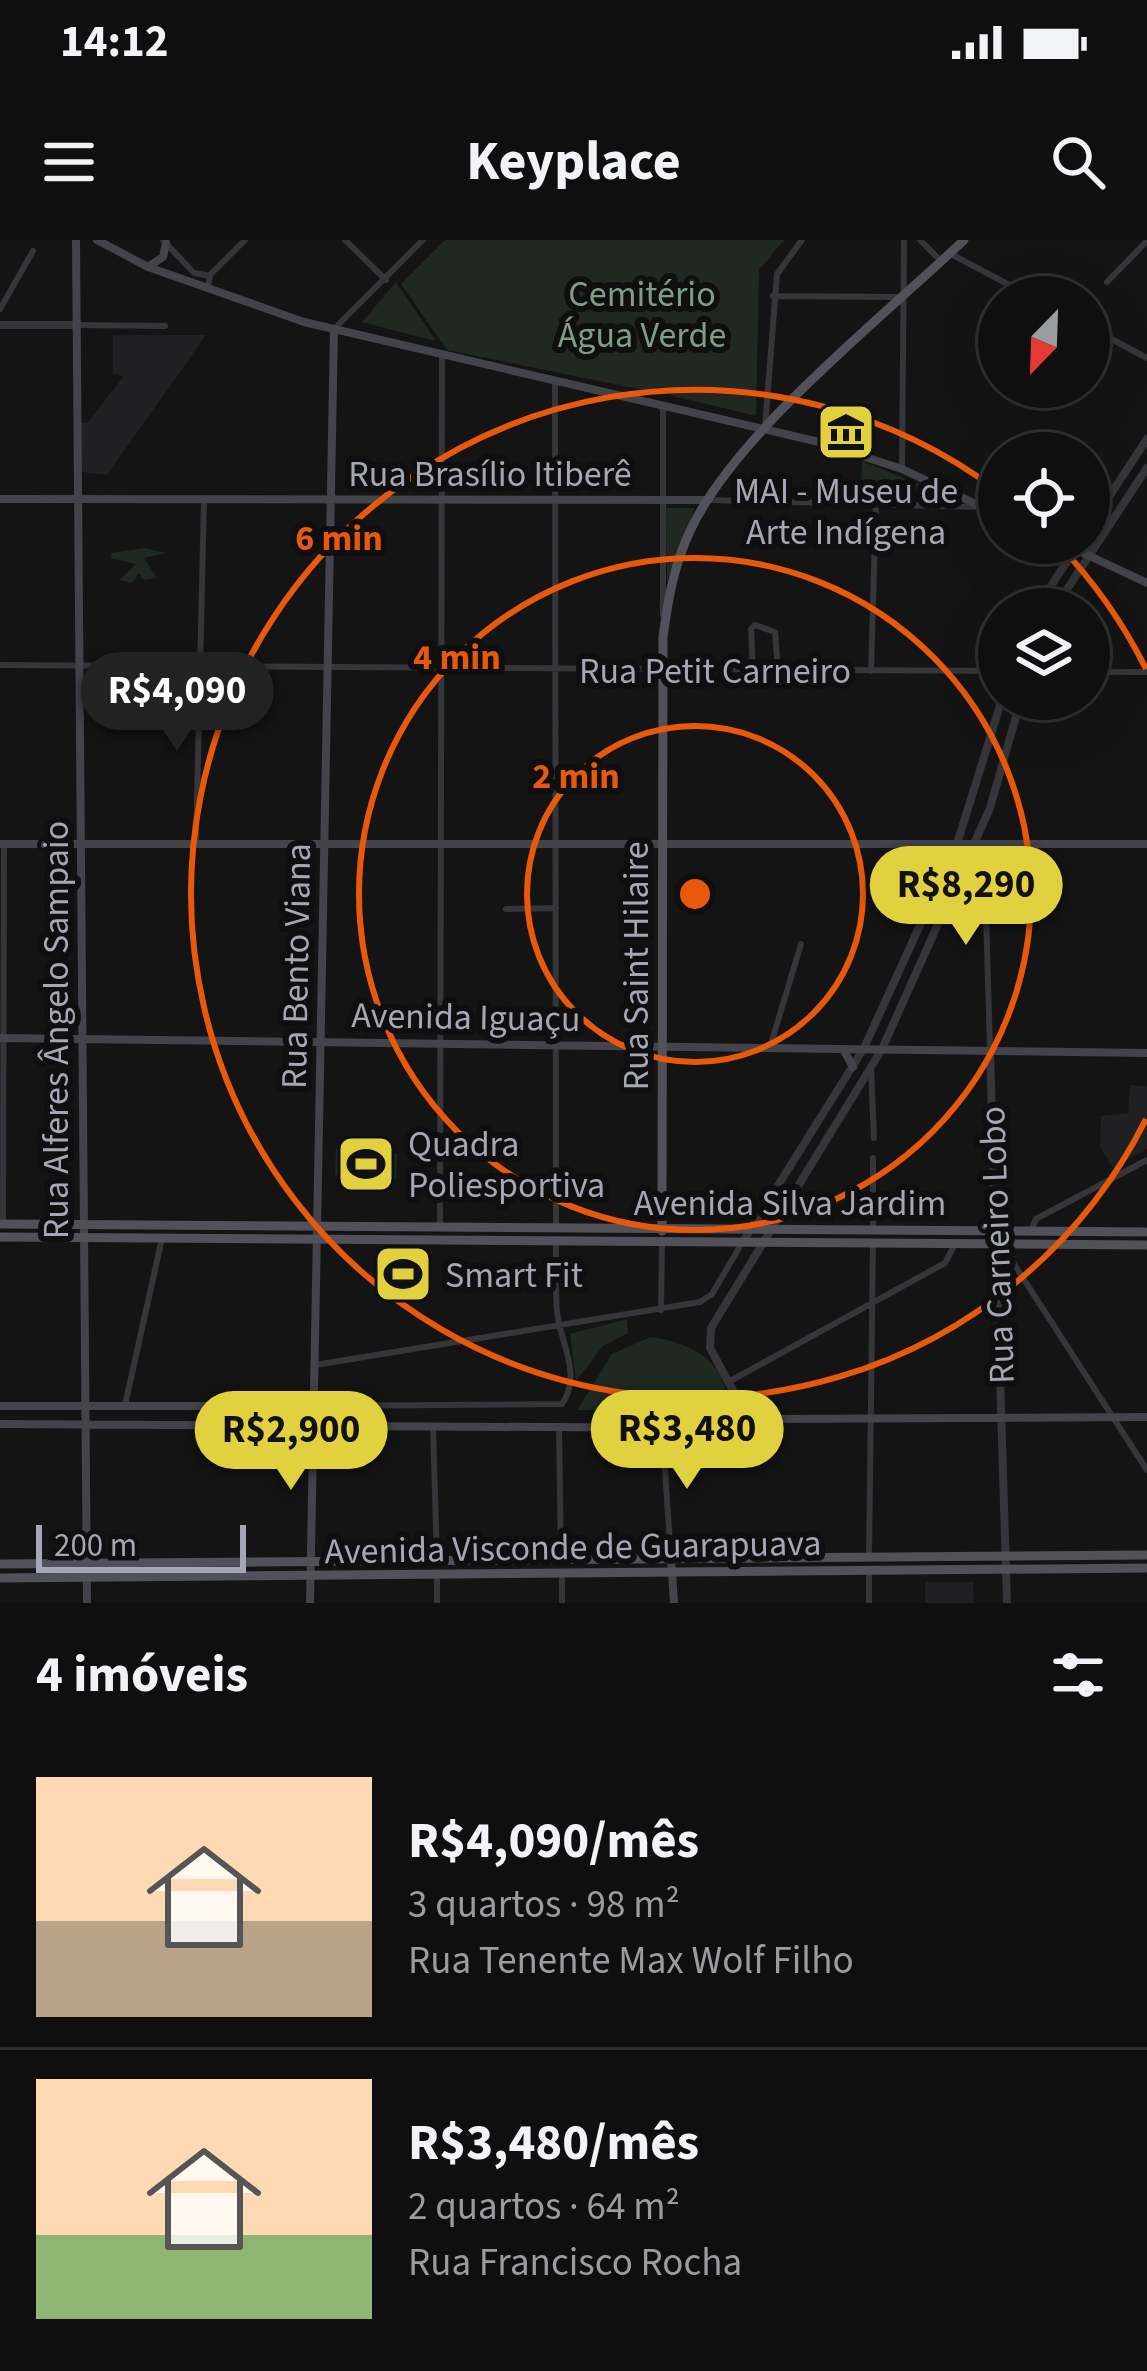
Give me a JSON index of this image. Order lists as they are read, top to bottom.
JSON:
{
  "streets": {
    "main road": [
      "Rua Brasílio Itiberê",
      "Rua Bento Viana",
      "Rua Saint Hilaire",
      "Avenida Iguaçu",
      "Rua Alferes Ângelo Sampaio",
      "Avenida Silva Jardim",
      "Avenida Visconde de Guarapuava"
    ],
    "street": ["Rua Petit Carneiro", "Rua Carneiro Lobo"]
  },
  "crossings": [
    ["Rua Brasílio Itiberê", "Rua Bento Viana"],
    ["Rua Brasílio Itiberê", "Rua Saint Hilaire"],
    ["Rua Brasílio Itiberê", "Rua Alferes Ângelo Sampaio"],
    ["Rua Petit Carneiro", "Rua Bento Viana"],
    ["Rua Petit Carneiro", "Rua Saint Hilaire"],
    ["Rua Petit Carneiro", "Rua Alferes Ângelo Sampaio"],
    ["Rua Bento Viana", "Avenida Iguaçu"],
    ["Rua Bento Viana", "Avenida Silva Jardim"],
    ["Rua Bento Viana", "Avenida Visconde de Guarapuava"],
    ["Rua Saint Hilaire", "Avenida Iguaçu"],
    ["Rua Saint Hilaire", "Avenida Silva Jardim"],
    ["Avenida Iguaçu", "Rua Alferes Ângelo Sampaio"],
    ["Avenida Iguaçu", "Rua Carneiro Lobo"],
    ["Rua Alferes Ângelo Sampaio", "Avenida Silva Jardim"],
    ["Rua Alferes Ângelo Sampaio", "Avenida Visconde de Guarapuava"],
    ["Avenida Silva Jardim", "Rua Carneiro Lobo"],
    ["Rua Carneiro Lobo", "Avenida Visconde de Guarapuava"]
  ],
  "parks": ["Cemitério Água Verde"],
  "places": {
    "museum": ["MAI - Museu de Arte Indígena"],
    "sports": ["Quadra Poliesportiva", "Smart Fit"]
  },
  "scale_bar": "200 m",
  "north": "bottom left",
  "page": {
    "status": "14:12",
    "header": "Keyplace",
    "price": [
      "R$4,090",
      "R$8,290",
      "R$3,480",
      "R$2,900"
    ],
    "scale": "200 m",
    "heading": "4 imóveis",
    "list": [
      {
        "name": "R$4,090/mês",
        "note": "3 quartos · 98 m² · Rua Tenente Max Wolf Filho"
      },
      {
        "name": "R$3,480/mês",
        "note": "2 quartos · 64 m² · Rua Francisco Rocha"
      }
    ]
  },
  "rings": ["6 min", "4 min", "2 min"]
}
